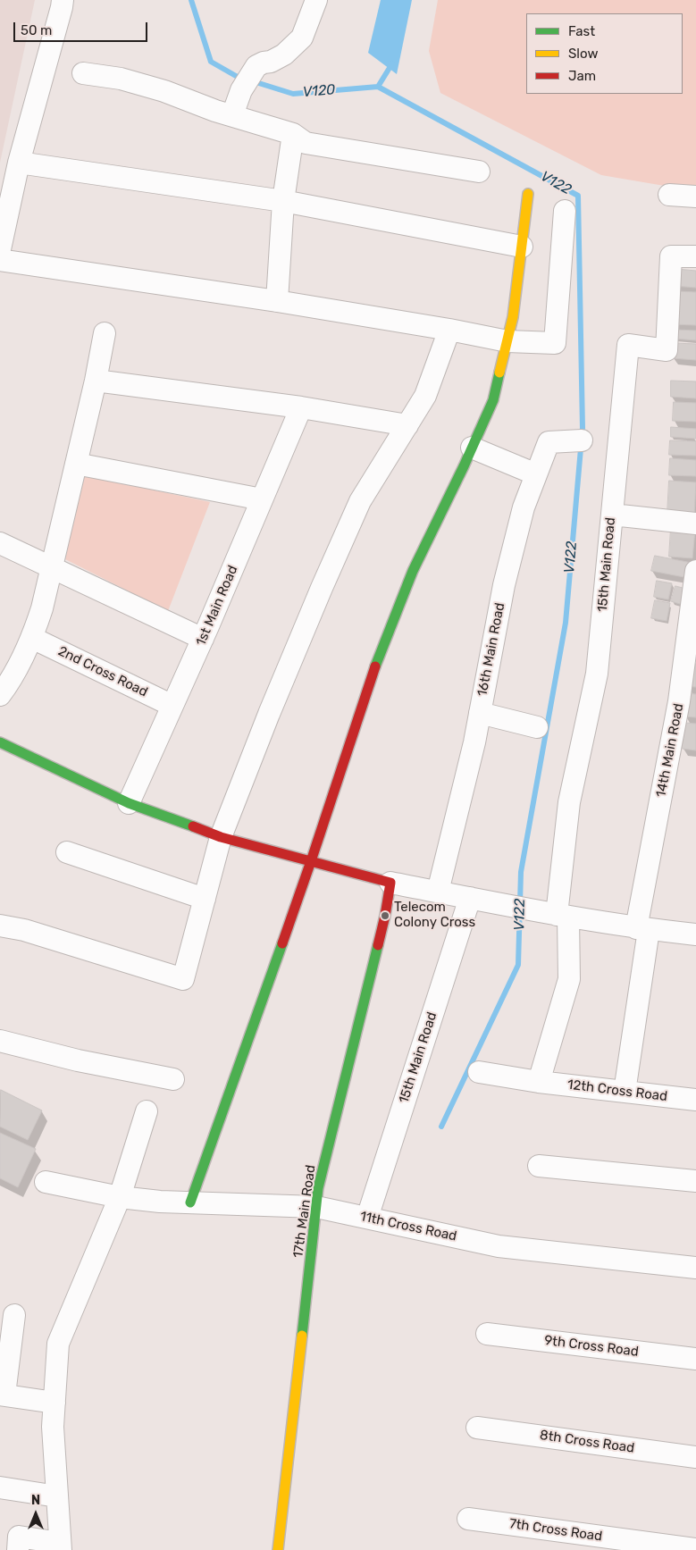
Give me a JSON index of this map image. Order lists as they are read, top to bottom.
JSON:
{
  "streets": {
    "street": [
      "15th Main Road",
      "1st Main Road",
      "16th Main Road",
      "2nd Cross Road",
      "14th Main Road",
      "12th Cross Road",
      "17th Main Road",
      "11th Cross Road",
      "9th Cross Road",
      "8th Cross Road",
      "7th Cross Road"
    ]
  },
  "crossings": [
    ["15th Main Road", "12th Cross Road"],
    ["15th Main Road", "11th Cross Road"],
    ["1st Main Road", "2nd Cross Road"],
    ["14th Main Road", "12th Cross Road"],
    ["17th Main Road", "11th Cross Road"]
  ],
  "water": ["V120", "V122"],
  "places": ["Telecom Colony Cross"],
  "legend": ["Fast", "Slow", "Jam"],
  "scale_bar": "50 m",
  "north": "top"
}
